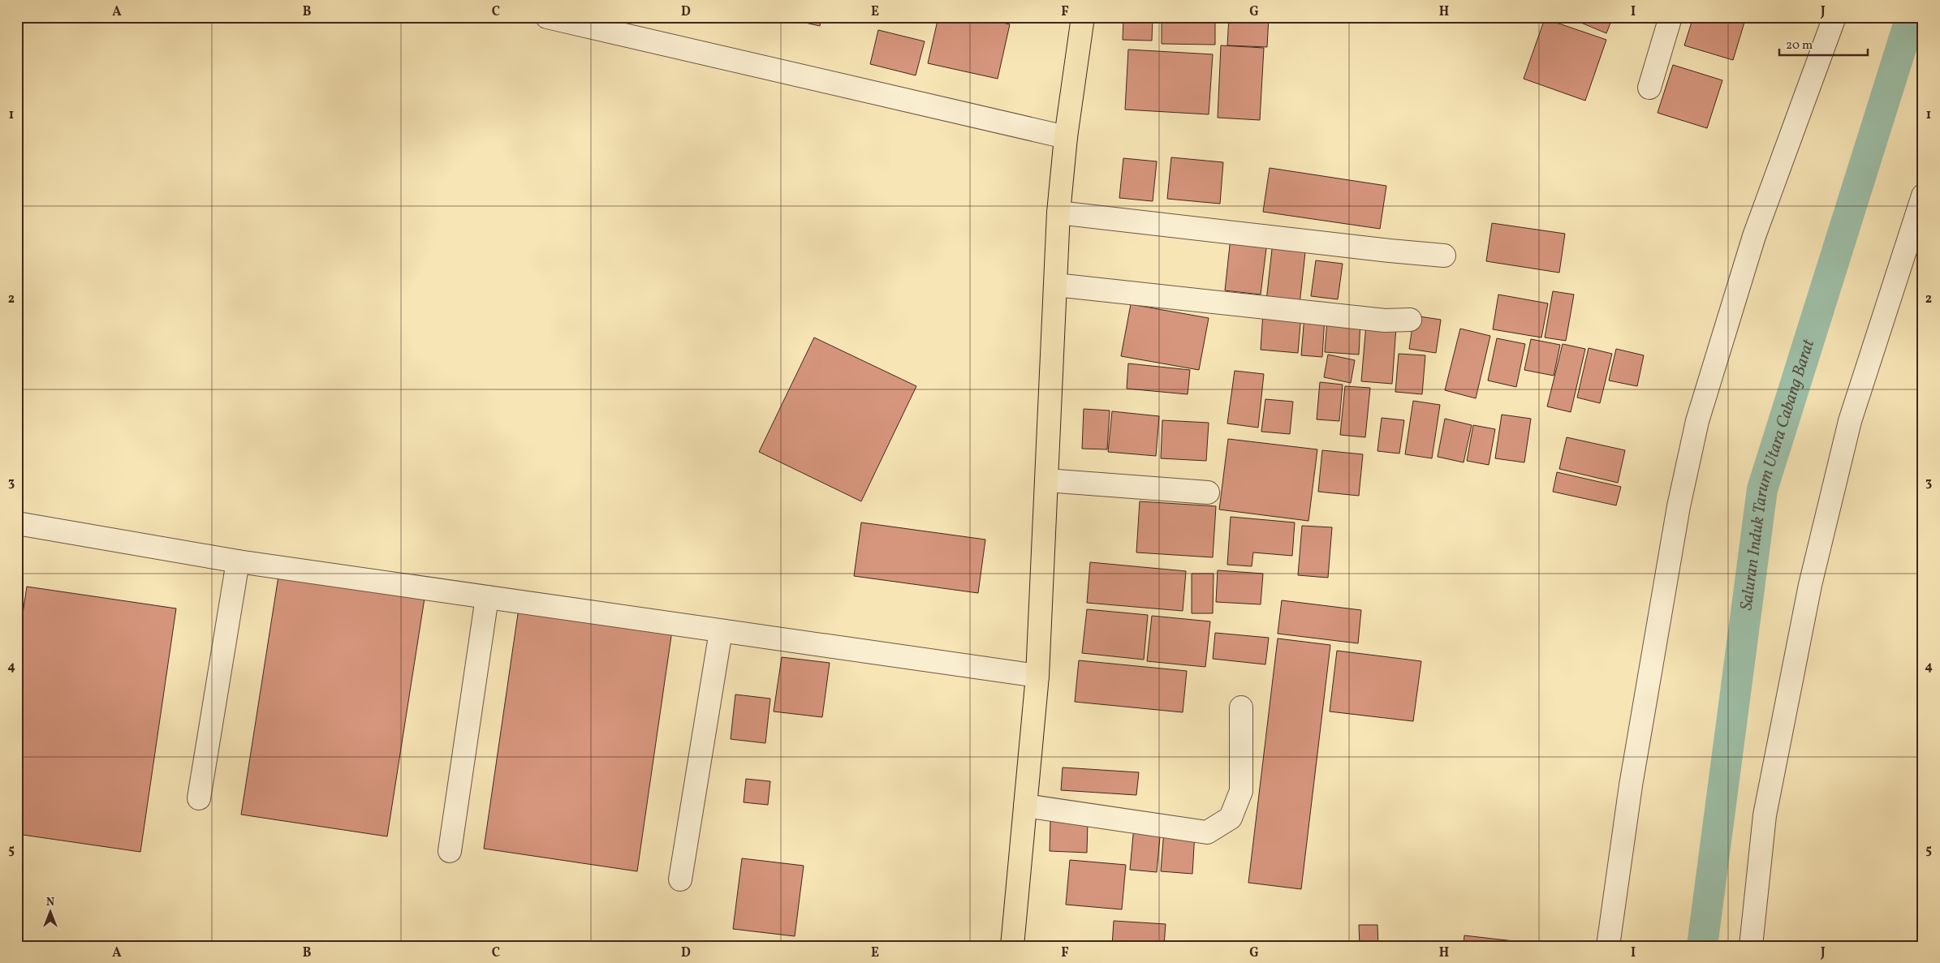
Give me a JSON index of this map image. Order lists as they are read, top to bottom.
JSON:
{
  "water": ["Saluran Induk Tarum Utara Cabang Barat"],
  "scale_bar": "20 m",
  "north": "top",
  "grid": {
    "columns": [
      "A",
      "B",
      "C",
      "D",
      "E",
      "F",
      "G",
      "H",
      "I",
      "J"
    ],
    "rows": [
      "1",
      "2",
      "3",
      "4",
      "5"
    ]
  }
}
